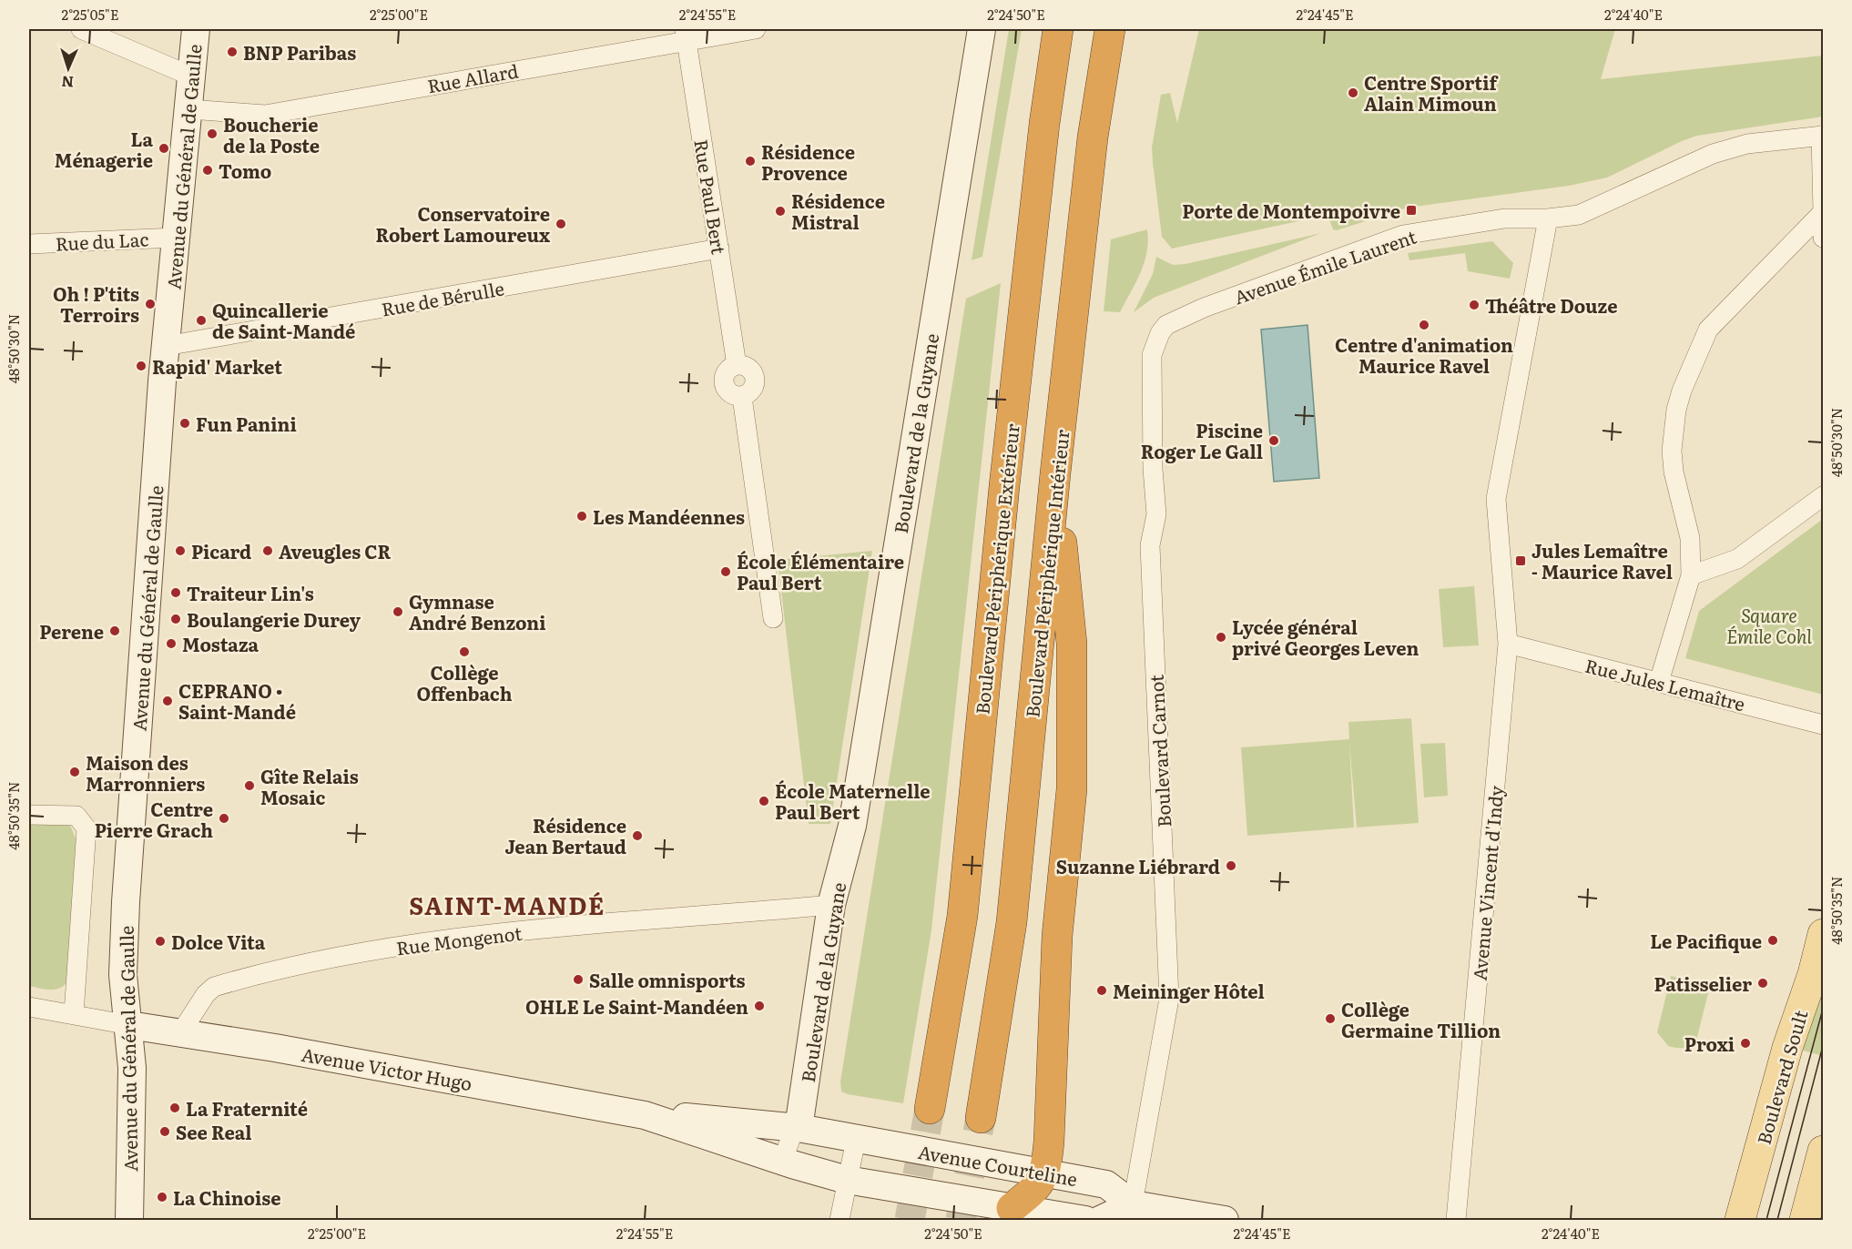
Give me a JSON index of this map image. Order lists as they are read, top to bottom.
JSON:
{
  "streets": {
    "highway": ["Boulevard Périphérique Extérieur", "Boulevard Périphérique Intérieur"],
    "main road": [
      "Avenue du Général de Gaulle",
      "Boulevard de la Guyane",
      "Avenue Victor Hugo",
      "Boulevard Soult",
      "Avenue Courteline"
    ],
    "street": [
      "Rue Allard",
      "Rue Paul Bert",
      "Rue du Lac",
      "Avenue Émile Laurent",
      "Rue de Bérulle",
      "Rue Jules Lemaître",
      "Boulevard Carnot",
      "Avenue Vincent d'Indy",
      "Rue Mongenot"
    ]
  },
  "crossings": [
    ["Rue Allard", "Avenue du Général de Gaulle"],
    ["Rue Allard", "Rue Paul Bert"],
    ["Avenue du Général de Gaulle", "Rue du Lac"],
    ["Avenue du Général de Gaulle", "Rue de Bérulle"],
    ["Avenue du Général de Gaulle", "Avenue Victor Hugo"],
    ["Rue Paul Bert", "Rue de Bérulle"],
    ["Avenue Émile Laurent", "Boulevard Carnot"],
    ["Avenue Émile Laurent", "Avenue Vincent d'Indy"],
    ["Boulevard de la Guyane", "Rue Mongenot"],
    ["Boulevard de la Guyane", "Avenue Courteline"],
    ["Rue Jules Lemaître", "Avenue Vincent d'Indy"],
    ["Boulevard Carnot", "Avenue Courteline"],
    ["Rue Mongenot", "Avenue Victor Hugo"],
    ["Avenue Victor Hugo", "Avenue Courteline"]
  ],
  "districts": ["SAINT-MANDÉ"],
  "parks": ["Square Émile Cohl"],
  "places": {
    "other": [
      "BNP Paribas",
      "Centre Sportif Alain Mimoun",
      "Boucherie de la Poste",
      "La Ménagerie",
      "Résidence Provence",
      "Tomo",
      "Résidence Mistral",
      "Conservatoire Robert Lamoureux",
      "Oh ! P'tits Terroirs",
      "Théâtre Douze",
      "Quincallerie de Saint-Mandé",
      "Centre d'animation Maurice Ravel",
      "Rapid' Market",
      "Fun Panini",
      "Piscine Roger Le Gall",
      "Les Mandéennes",
      "Picard",
      "Aveugles CR",
      "École Élémentaire Paul Bert",
      "Traiteur Lin's",
      "Gymnase André Benzoni",
      "Boulangerie Durey",
      "Perene",
      "Lycée général privé Georges Leven",
      "Mostaza",
      "Collège Offenbach",
      "CEPRANO • Saint-Mandé",
      "Maison des Marronniers",
      "Gîte Relais Mosaic",
      "École Maternelle Paul Bert",
      "Centre Pierre Grach",
      "Résidence Jean Bertaud",
      "Suzanne Liébrard",
      "Le Pacifique",
      "Dolce Vita",
      "Salle omnisports",
      "Patisselier",
      "Meininger Hôtel",
      "OHLE Le Saint-Mandéen",
      "Collège Germaine Tillion",
      "Proxi",
      "La Fraternité",
      "See Real",
      "La Chinoise"
    ],
    "transit": ["Porte de Montempoivre", "Jules Lemaître - Maurice Ravel"]
  },
  "north": "bottom",
  "coordinates": [
    "2°25'05\"E",
    "2°25'00\"E",
    "2°24'55\"E",
    "2°24'50\"E",
    "2°24'45\"E",
    "2°24'40\"E",
    "48°50'30\"N",
    "48°50'35\"N"
  ]
}
